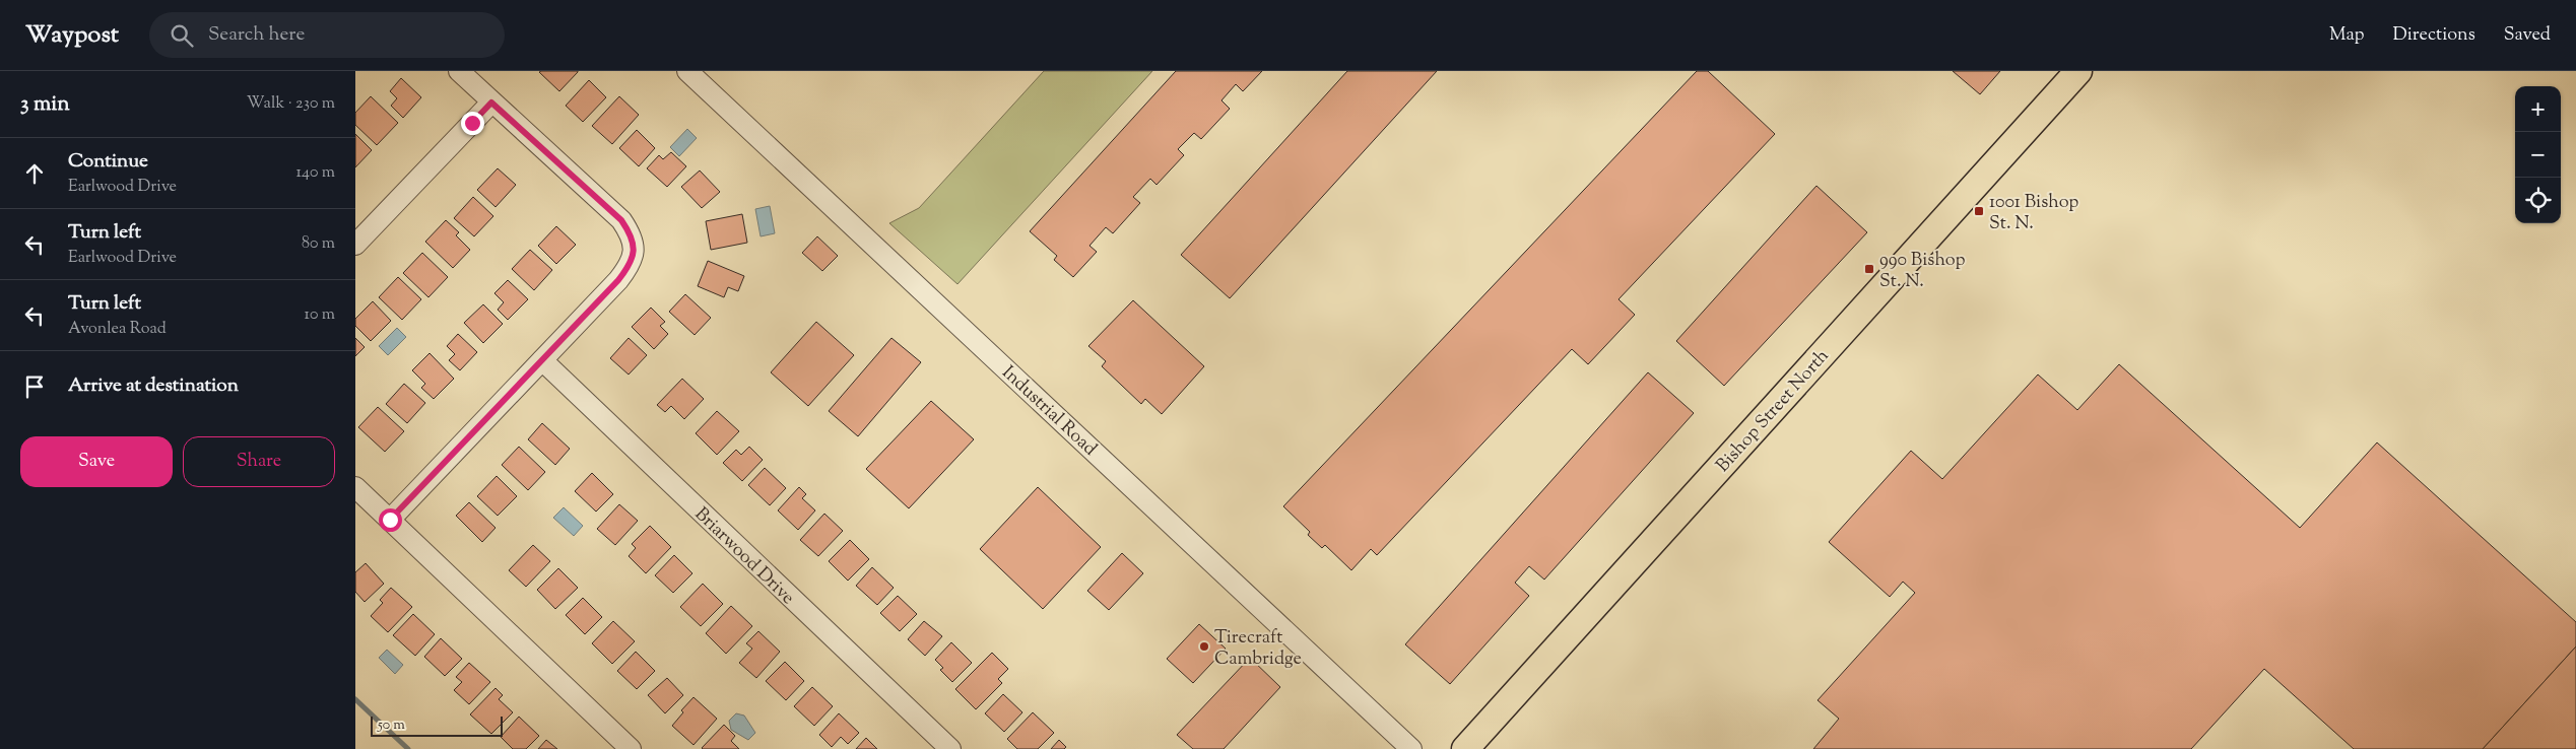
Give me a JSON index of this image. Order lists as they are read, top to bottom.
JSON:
{
  "streets": {
    "main road": ["Bishop Street North"],
    "street": ["Industrial Road", "Briarwood Drive"]
  },
  "places": {
    "transit": ["1001 Bishop St. N.", "990 Bishop St. N."],
    "other": ["Tirecraft Cambridge"]
  },
  "scale_bar": "50 m",
  "page": {
    "header": "Waypost",
    "search": "Search here",
    "nav": ["Map", "Directions", "Saved"],
    "heading": ["3 min", "Walk · 230 m"],
    "map_buttons": ["+", "−"],
    "list": [
      ["Continue", "Earlwood Drive", "140 m"],
      ["Turn left", "Earlwood Drive", "80 m"],
      ["Turn left", "Avonlea Road", "10 m"],
      "Arrive at destination"
    ],
    "buttons": ["Save", "Share"],
    "scale": "50 m"
  }
}
